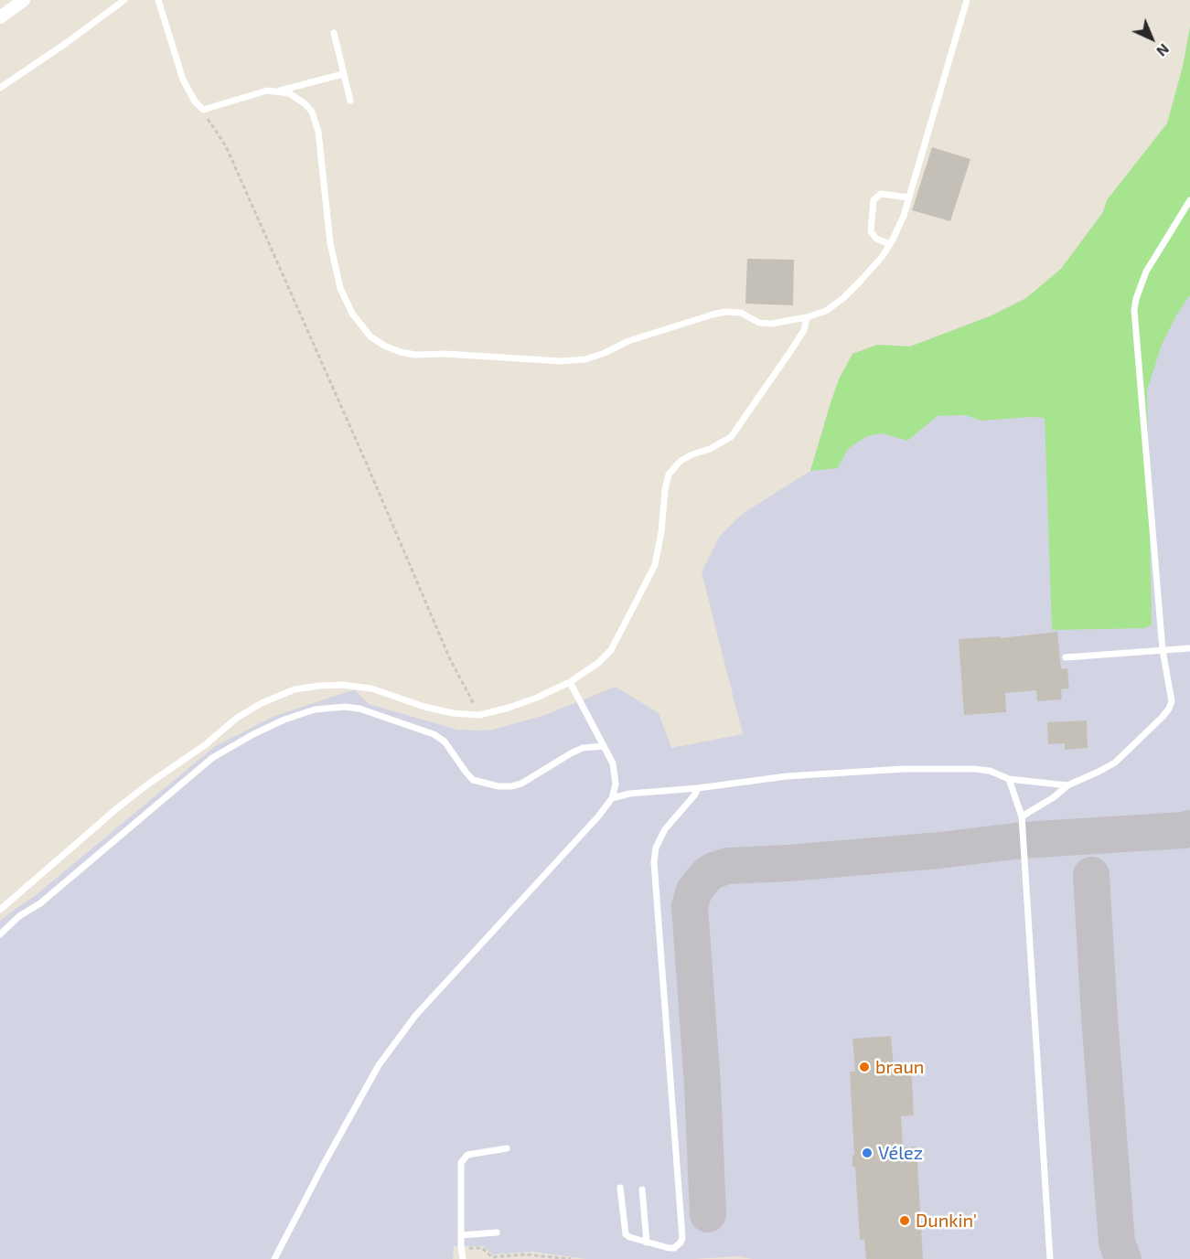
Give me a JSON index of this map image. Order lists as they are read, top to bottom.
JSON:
{
  "places": ["braun", "Vélez", "Dunkin'"],
  "north": "bottom right"
}
